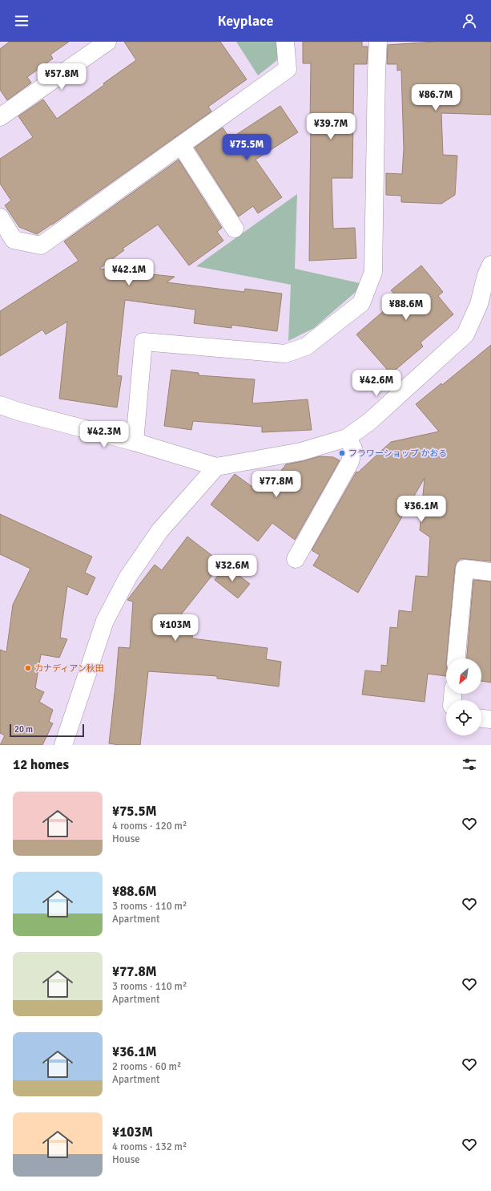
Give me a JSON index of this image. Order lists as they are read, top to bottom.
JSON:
{
  "places": ["フラワーショップ かおる", "カナディアン秋田"],
  "scale_bar": "20 m",
  "north": "bottom left",
  "page": {
    "header": "Keyplace",
    "price": [
      "¥57.8M",
      "¥86.7M",
      "¥39.7M",
      "¥75.5M",
      "¥42.1M",
      "¥88.6M",
      "¥42.6M",
      "¥42.3M",
      "¥77.8M",
      "¥36.1M",
      "¥32.6M",
      "¥103M"
    ],
    "scale": "20 m",
    "heading": "12 homes",
    "list": [
      {
        "name": "¥75.5M",
        "note": "4 rooms · 120 m² · House"
      },
      {
        "name": "¥88.6M",
        "note": "3 rooms · 110 m² · Apartment"
      },
      {
        "name": "¥77.8M",
        "note": "3 rooms · 110 m² · Apartment"
      },
      {
        "name": "¥36.1M",
        "note": "2 rooms · 60 m² · Apartment"
      },
      {
        "name": "¥103M",
        "note": "4 rooms · 132 m² · House"
      }
    ]
  }
}
